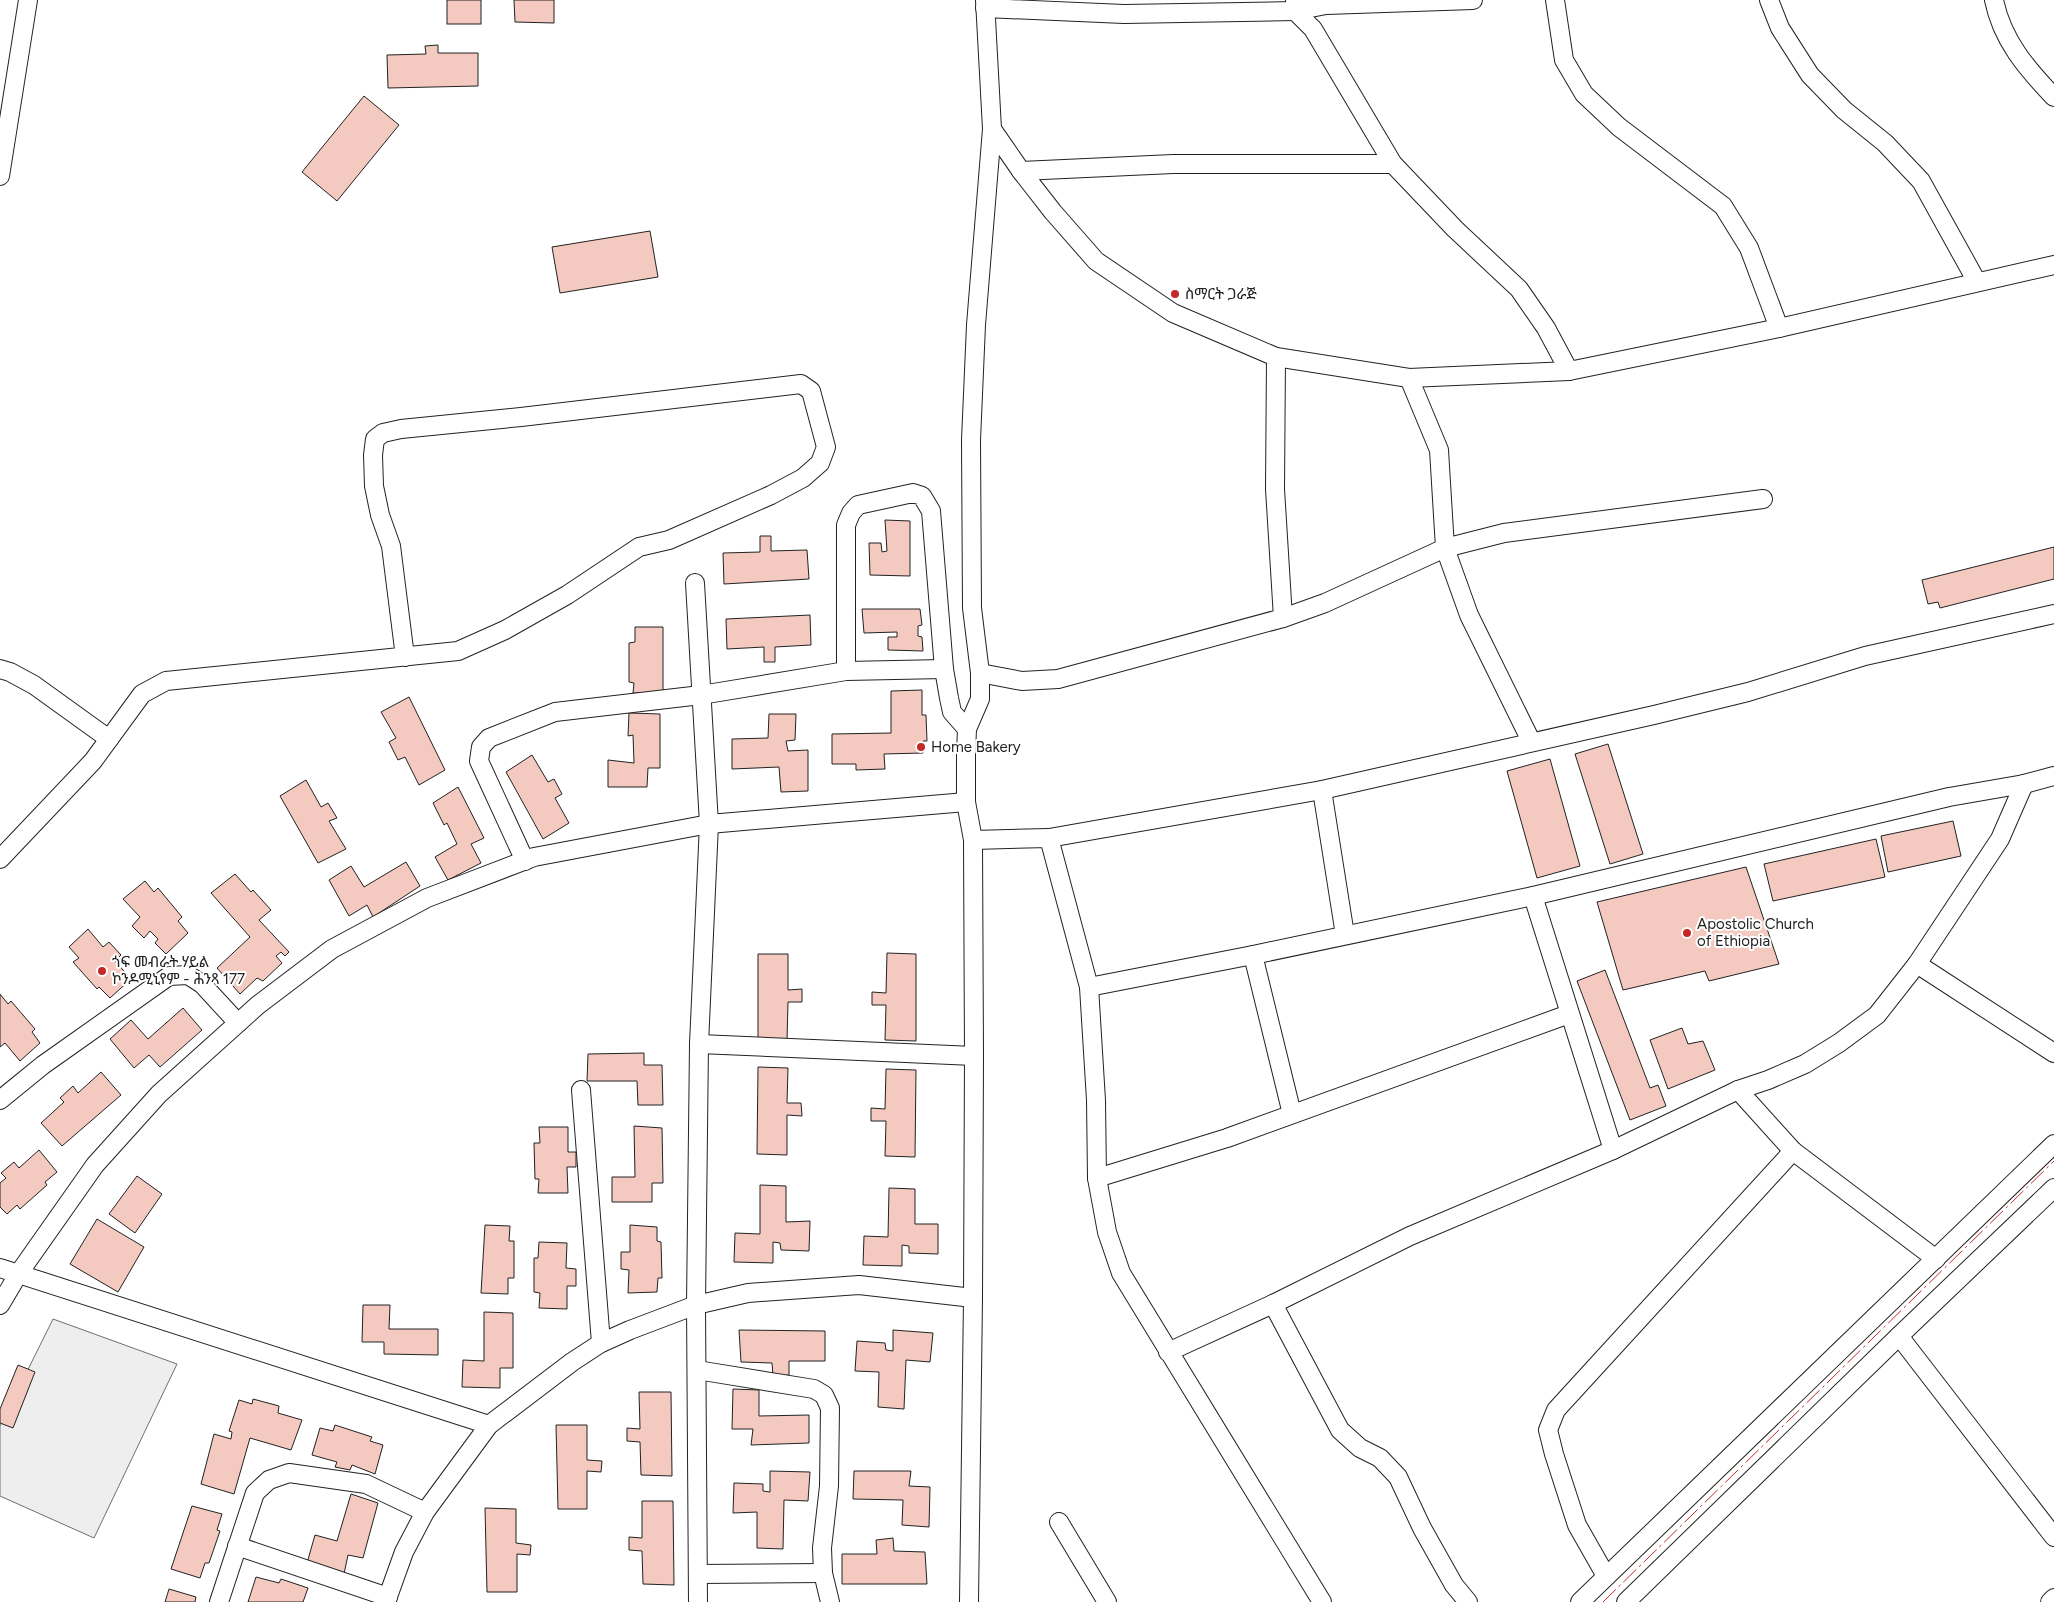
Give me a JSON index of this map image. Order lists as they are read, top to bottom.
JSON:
{
  "places": [
    "ስማርት ጋራጅ",
    "Home Bakery",
    "Apostolic Church of Ethiopia",
    "ጎፍ መብራት ሃይል ኮንዶሚኒየም - ሕንጻ 177"
  ]
}
